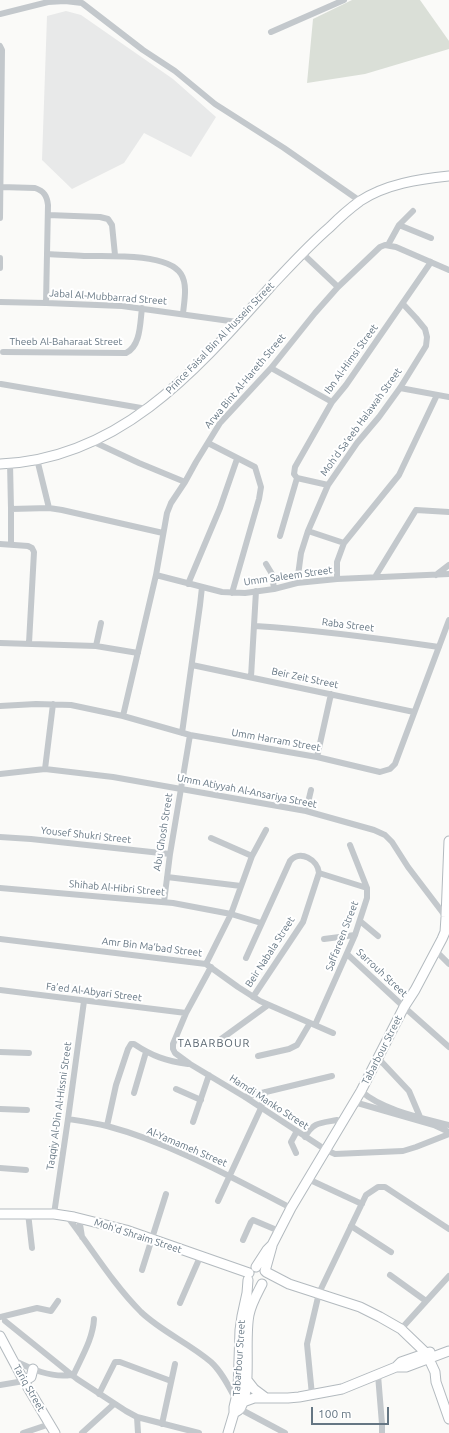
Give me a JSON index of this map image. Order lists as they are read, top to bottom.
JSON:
{
  "streets": {
    "street": [
      "Jabal Al-Mubbarrad Street",
      "Prince Faisal Bin Al Hussein Street",
      "Theeb Al-Baharaat Street",
      "Ibn Al-Himsi Street",
      "Arwa Bint Al-Hareth Street",
      "Moh’d Sa’eeb Halawah Street",
      "Umm Saleem Street",
      "Raba Street",
      "Beir Zeit Street",
      "Umm Harram Street",
      "Umm Atiyyah Al-Ansariya Street",
      "Abu Ghosh Street",
      "Yousef Shukri Street",
      "Shihab Al-Hibri Street",
      "Saffareen Street",
      "Amr Bin Ma’bad Street",
      "Beir Nabala Street",
      "Sarrouh Street",
      "Fa’ed Al-Abyari Street",
      "Tabarbour Street",
      "Hamdi Manko Street",
      "Taqqiy Al-Din Al-Hissni Street",
      "Al-Yamameh Street",
      "Moh'd Shraim Street",
      "Tariq Street"
    ]
  },
  "crossings": [
    ["Jabal Al-Mubbarrad Street", "Prince Faisal Bin Al Hussein Street"],
    ["Jabal Al-Mubbarrad Street", "Theeb Al-Baharaat Street"],
    ["Ibn Al-Himsi Street", "Moh’d Sa’eeb Halawah Street"],
    ["Arwa Bint Al-Hareth Street", "Umm Saleem Street"],
    ["Arwa Bint Al-Hareth Street", "Umm Harram Street"],
    ["Moh’d Sa’eeb Halawah Street", "Umm Saleem Street"],
    ["Raba Street", "Umm Harram Street"],
    ["Beir Zeit Street", "Umm Harram Street"],
    ["Umm Harram Street", "Abu Ghosh Street"],
    ["Umm Atiyyah Al-Ansariya Street", "Abu Ghosh Street"],
    ["Umm Atiyyah Al-Ansariya Street", "Tabarbour Street"],
    ["Abu Ghosh Street", "Yousef Shukri Street"],
    ["Abu Ghosh Street", "Shihab Al-Hibri Street"],
    ["Shihab Al-Hibri Street", "Hamdi Manko Street"],
    ["Saffareen Street", "Amr Bin Ma’bad Street"],
    ["Saffareen Street", "Sarrouh Street"],
    ["Amr Bin Ma’bad Street", "Beir Nabala Street"],
    ["Amr Bin Ma’bad Street", "Hamdi Manko Street"],
    ["Sarrouh Street", "Tabarbour Street"],
    ["Fa’ed Al-Abyari Street", "Hamdi Manko Street"],
    ["Fa’ed Al-Abyari Street", "Taqqiy Al-Din Al-Hissni Street"],
    ["Tabarbour Street", "Hamdi Manko Street"],
    ["Tabarbour Street", "Al-Yamameh Street"],
    ["Tabarbour Street", "Moh'd Shraim Street"],
    ["Taqqiy Al-Din Al-Hissni Street", "Al-Yamameh Street"],
    ["Taqqiy Al-Din Al-Hissni Street", "Moh'd Shraim Street"]
  ],
  "districts": ["TABARBOUR"],
  "scale_bar": "100 m"
}
